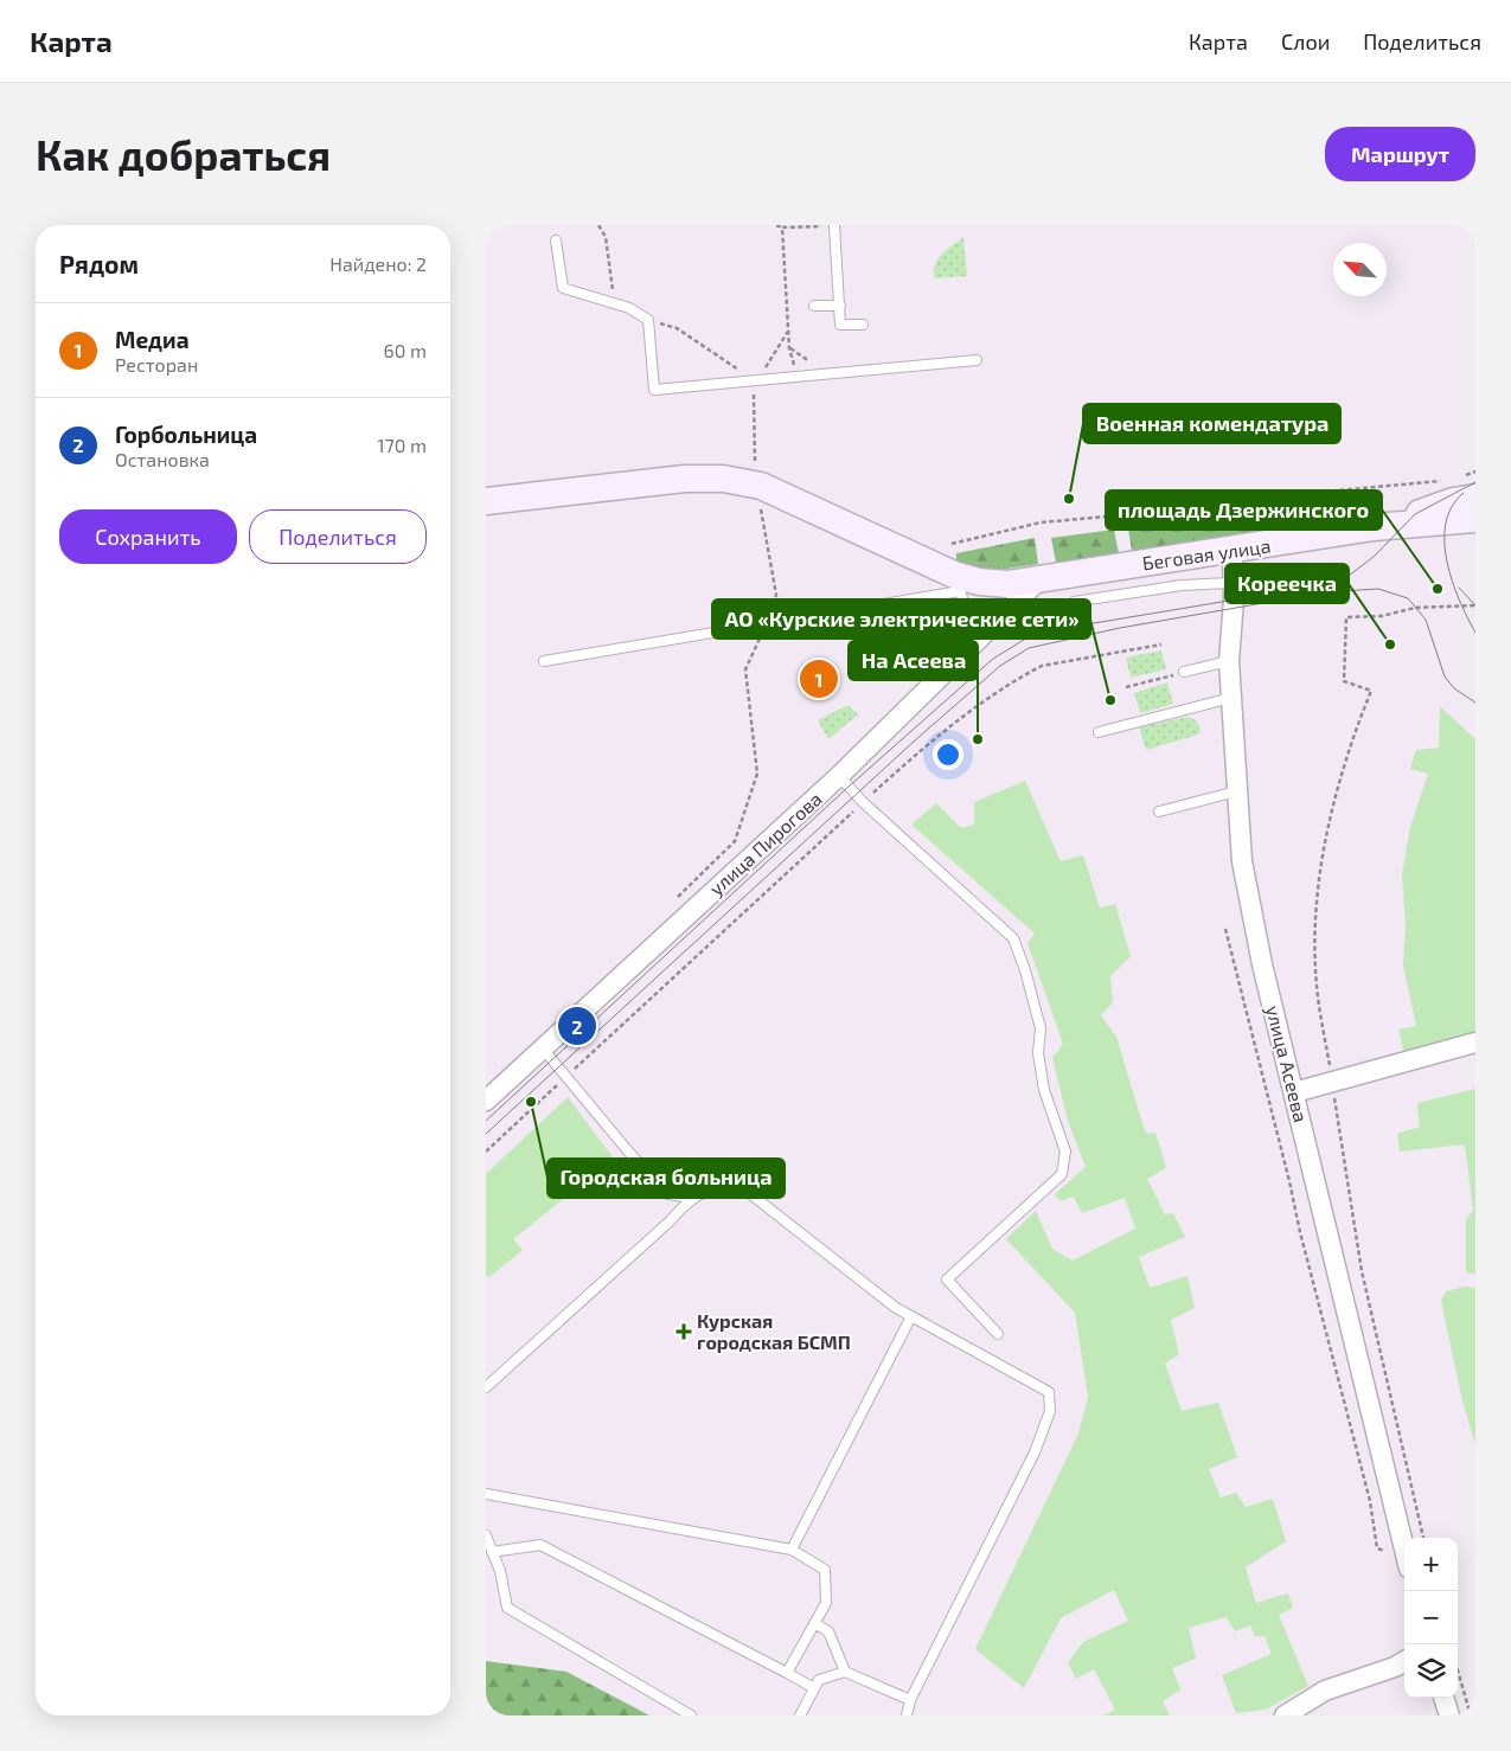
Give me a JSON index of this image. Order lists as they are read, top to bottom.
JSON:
{
  "streets": {
    "street": ["Беговая улица", "улица Пирогова", "улица Асеева"]
  },
  "crossings": [
    ["Беговая улица", "улица Пирогова"],
    ["Беговая улица", "улица Асеева"]
  ],
  "places": {
    "other": [
      "Военная комендатура",
      "площадь Дзержинского",
      "Кореечка",
      "АО «Курские электрические сети»",
      "На Асеева",
      "Городская больница"
    ],
    "health": ["Курская городская БСМП"]
  },
  "north": "top left",
  "page": {
    "header": "Карта",
    "nav": ["Карта", "Слои", "Поделиться"],
    "buttons": [
      "Маршрут",
      ["Сохранить", "Поделиться"]
    ],
    "title": "Как добраться",
    "heading": ["Рядом", "Найдено: 2"],
    "list": [
      {
        "mark": "1",
        "name": "Медиа",
        "note": "Ресторан",
        "value": "60 m"
      },
      {
        "mark": "2",
        "name": "Горбольница",
        "note": "Остановка",
        "value": "170 m"
      }
    ],
    "pins": ["1", "2"],
    "map_buttons": ["+", "−"]
  }
}
